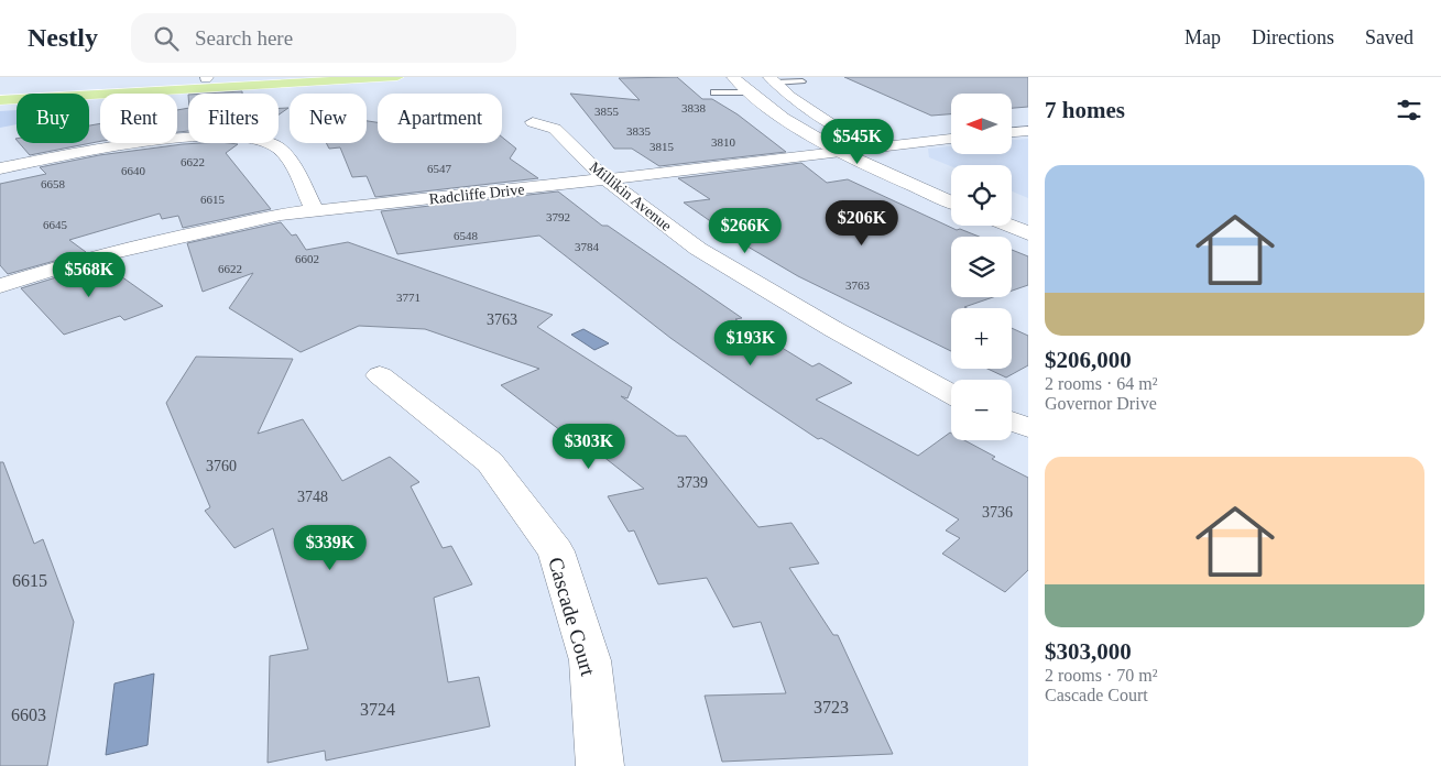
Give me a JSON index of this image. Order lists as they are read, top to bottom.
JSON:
{
  "streets": {
    "street": ["Radcliffe Drive", "Millikin Avenue", "Cascade Court"]
  },
  "crossings": [
    ["Radcliffe Drive", "Millikin Avenue"]
  ],
  "house_numbers": [
    "3838",
    "3855",
    "3835",
    "3810",
    "3815",
    "6622",
    "6547",
    "6640",
    "6658",
    "6615",
    "3792",
    "6645",
    "6548",
    "3784",
    "6602",
    "6622",
    "3763",
    "3771",
    "3763",
    "3760",
    "3739",
    "3748",
    "3736",
    "6615",
    "3723",
    "3724",
    "6603"
  ],
  "north": "left",
  "page": {
    "header": "Nestly",
    "search": "Search here",
    "nav": ["Map", "Directions", "Saved"],
    "heading": "7 homes",
    "map_buttons": ["+", "−"],
    "chip": [
      "Buy",
      "Rent",
      "Filters",
      "New",
      "Apartment"
    ],
    "price": [
      "$545K",
      "$206K",
      "$266K",
      "$568K",
      "$193K",
      "$303K",
      "$339K"
    ],
    "list": [
      {
        "name": "$206,000",
        "note": "2 rooms · 64 m² · Governor Drive"
      },
      {
        "name": "$303,000",
        "note": "2 rooms · 70 m² · Cascade Court"
      }
    ]
  }
}
